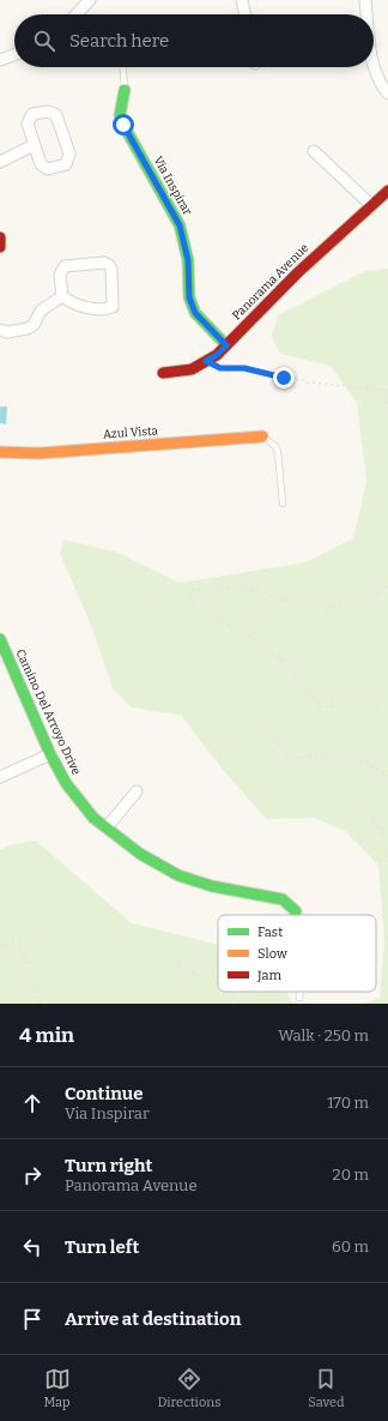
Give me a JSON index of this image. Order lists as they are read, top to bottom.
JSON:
{
  "streets": {
    "street": [
      "Via Inspirar",
      "Panorama Avenue",
      "Azul Vista",
      "Camino Del Arroyo Drive"
    ]
  },
  "crossings": [
    ["Via Inspirar", "Panorama Avenue"]
  ],
  "legend": ["Fast", "Slow", "Jam"],
  "page": {
    "search": "Search here",
    "heading": ["4 min", "Walk · 250 m"],
    "list": [
      ["Continue", "Via Inspirar", "170 m"],
      ["Turn right", "Panorama Avenue", "20 m"],
      ["Turn left", "60 m"],
      "Arrive at destination"
    ],
    "nav": ["Map", "Directions", "Saved"]
  }
}
